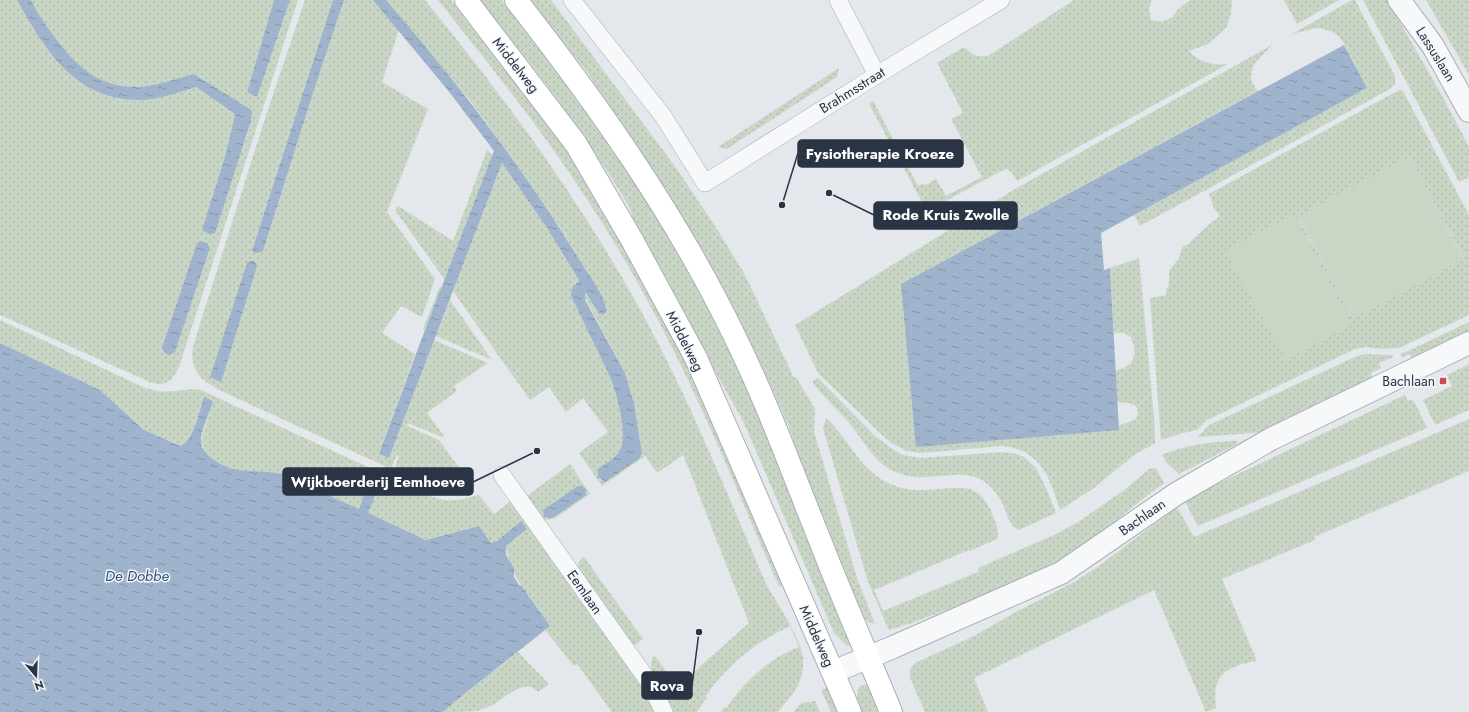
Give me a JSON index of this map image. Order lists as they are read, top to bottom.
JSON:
{
  "streets": {
    "main road": ["Middelweg"],
    "street": [
      "Lassuslaan",
      "Brahmsstraat",
      "Bachlaan",
      "Eemlaan"
    ]
  },
  "crossings": [
    ["Middelweg", "Bachlaan"]
  ],
  "water": ["De Dobbe"],
  "places": {
    "other": [
      "Rode Kruis Zwolle",
      "Fysiotherapie Kroeze",
      "Wijkboerderij Eemhoeve",
      "Rova"
    ],
    "transit": ["Bachlaan"]
  },
  "north": "bottom"
}
